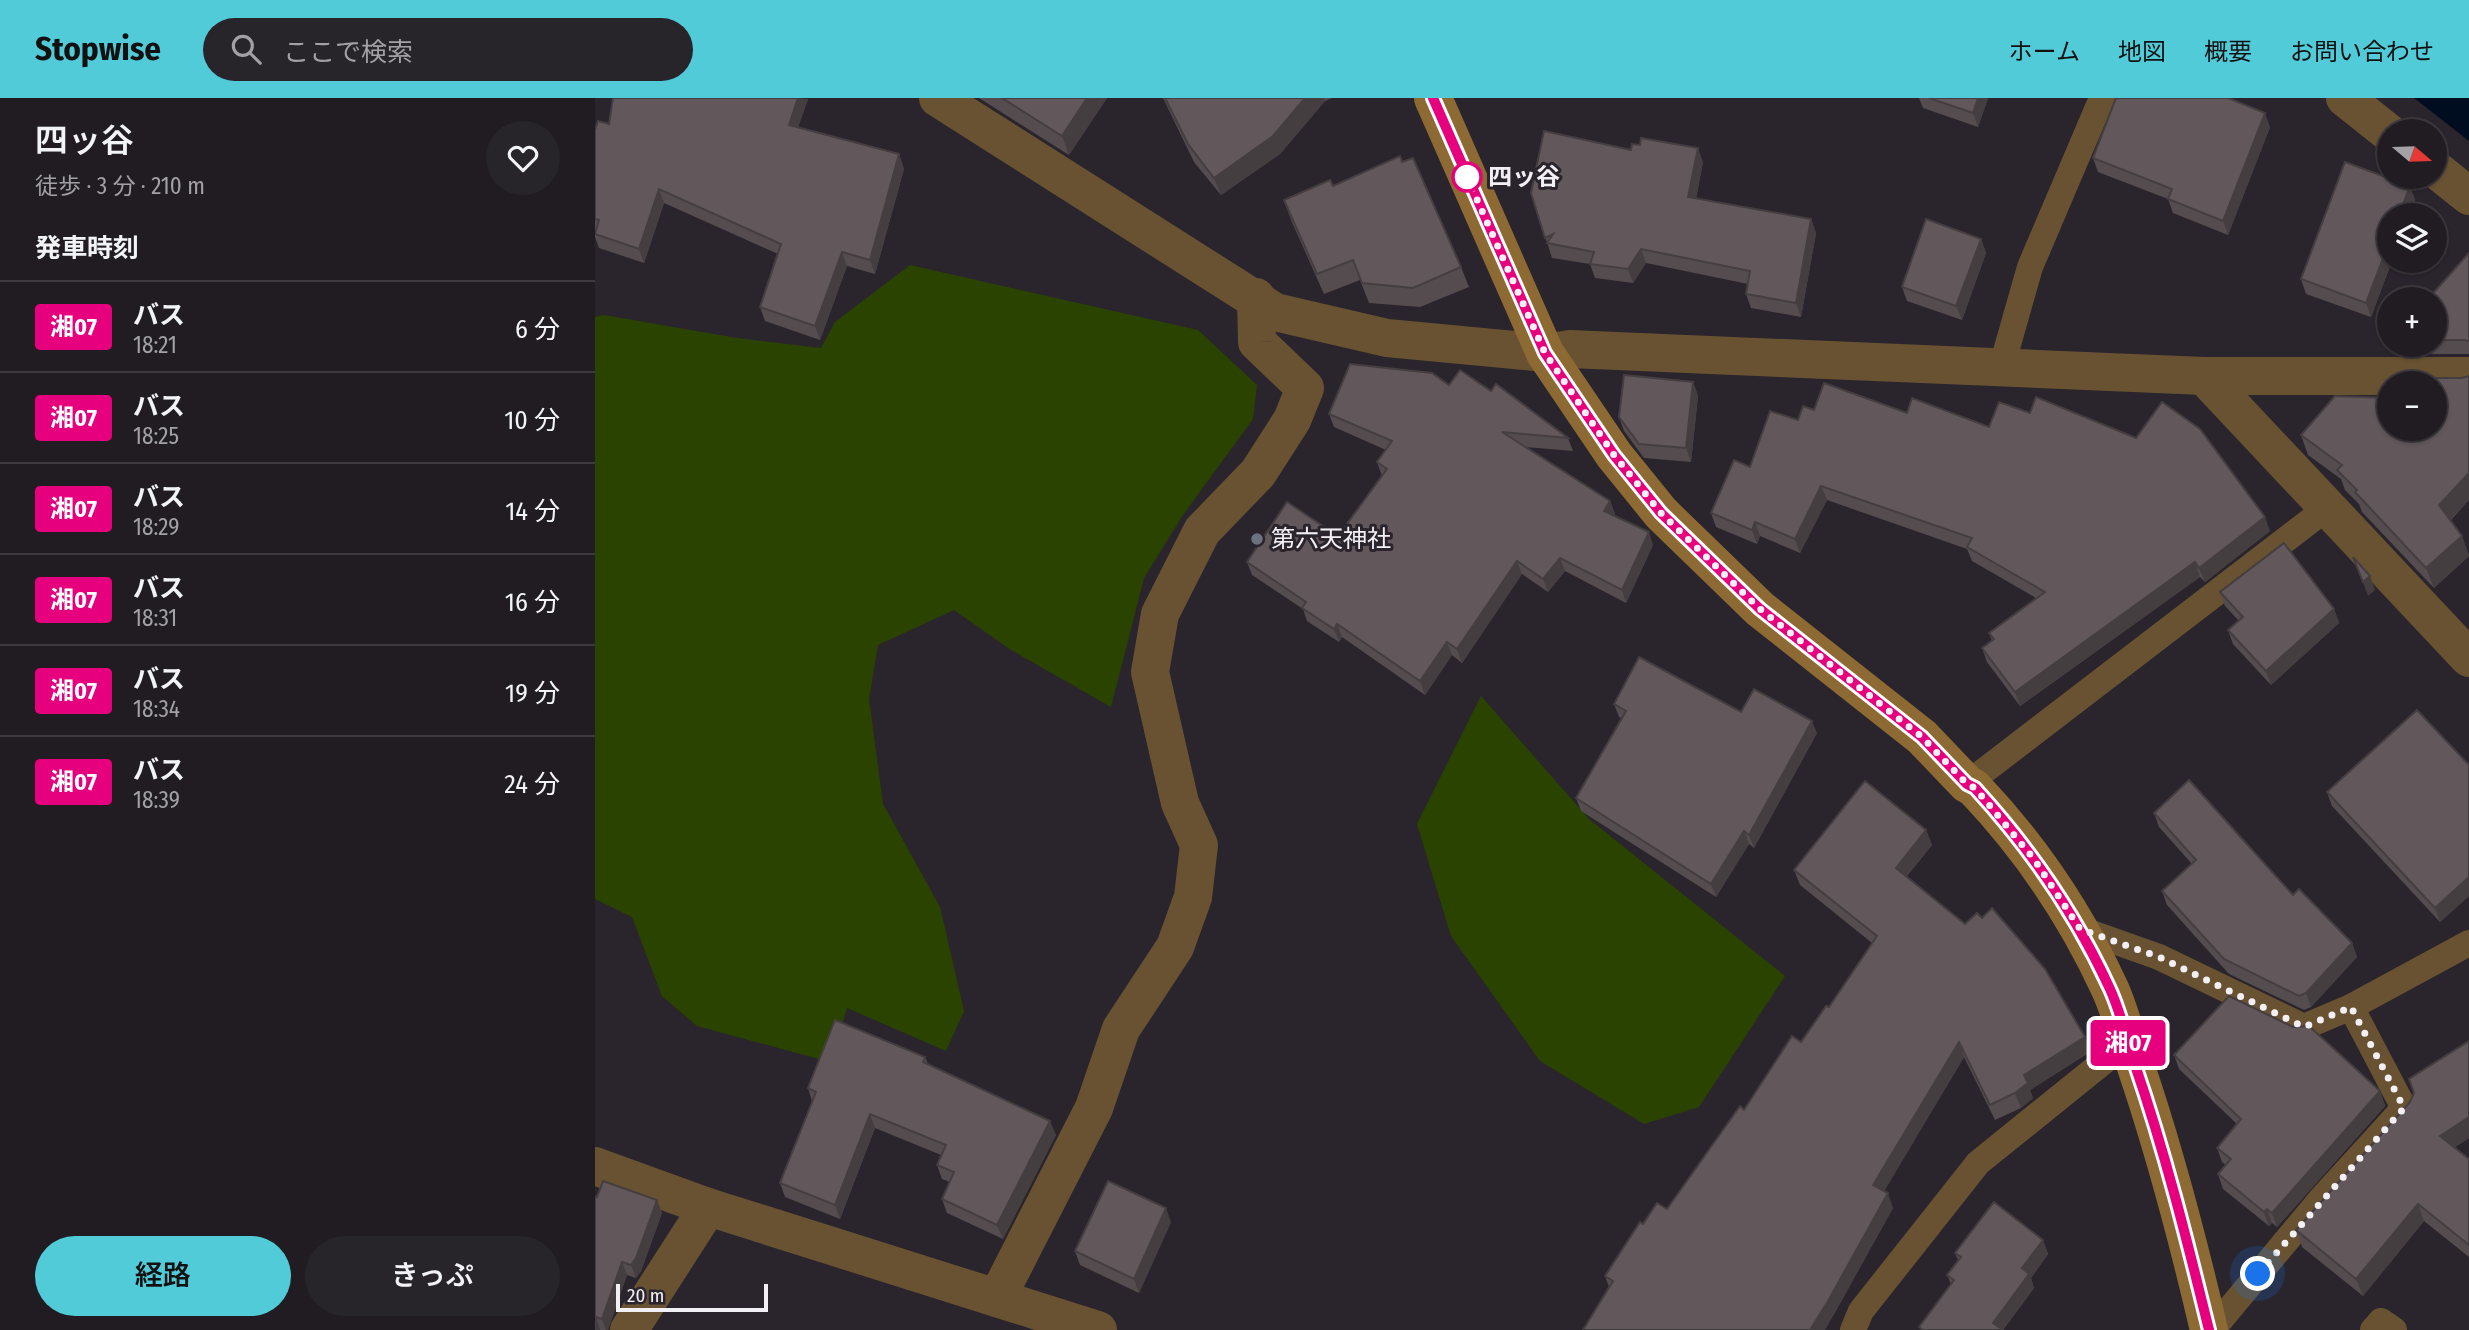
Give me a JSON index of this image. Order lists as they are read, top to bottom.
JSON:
{
  "places": ["四ッ谷", "第六天神社"],
  "lines": ["bus line 湘07"],
  "scale_bar": "20 m",
  "north": "right",
  "page": {
    "header": "Stopwise",
    "search": "ここで検索",
    "nav": [
      "ホーム",
      "地図",
      "概要",
      "お問い合わせ"
    ],
    "heading": [
      ["四ッ谷", "徒歩 · 3 分 · 210 m"],
      "発車時刻"
    ],
    "on_map": "湘07",
    "map_buttons": ["+", "−"],
    "list": [
      {
        "mark": "湘07",
        "name": "バス",
        "note": "18:21",
        "value": "6 分"
      },
      {
        "mark": "湘07",
        "name": "バス",
        "note": "18:25",
        "value": "10 分"
      },
      {
        "mark": "湘07",
        "name": "バス",
        "note": "18:29",
        "value": "14 分"
      },
      {
        "mark": "湘07",
        "name": "バス",
        "note": "18:31",
        "value": "16 分"
      },
      {
        "mark": "湘07",
        "name": "バス",
        "note": "18:34",
        "value": "19 分"
      },
      {
        "mark": "湘07",
        "name": "バス",
        "note": "18:39",
        "value": "24 分"
      }
    ],
    "buttons": ["経路", "きっぷ"],
    "scale": "20 m"
  }
}
